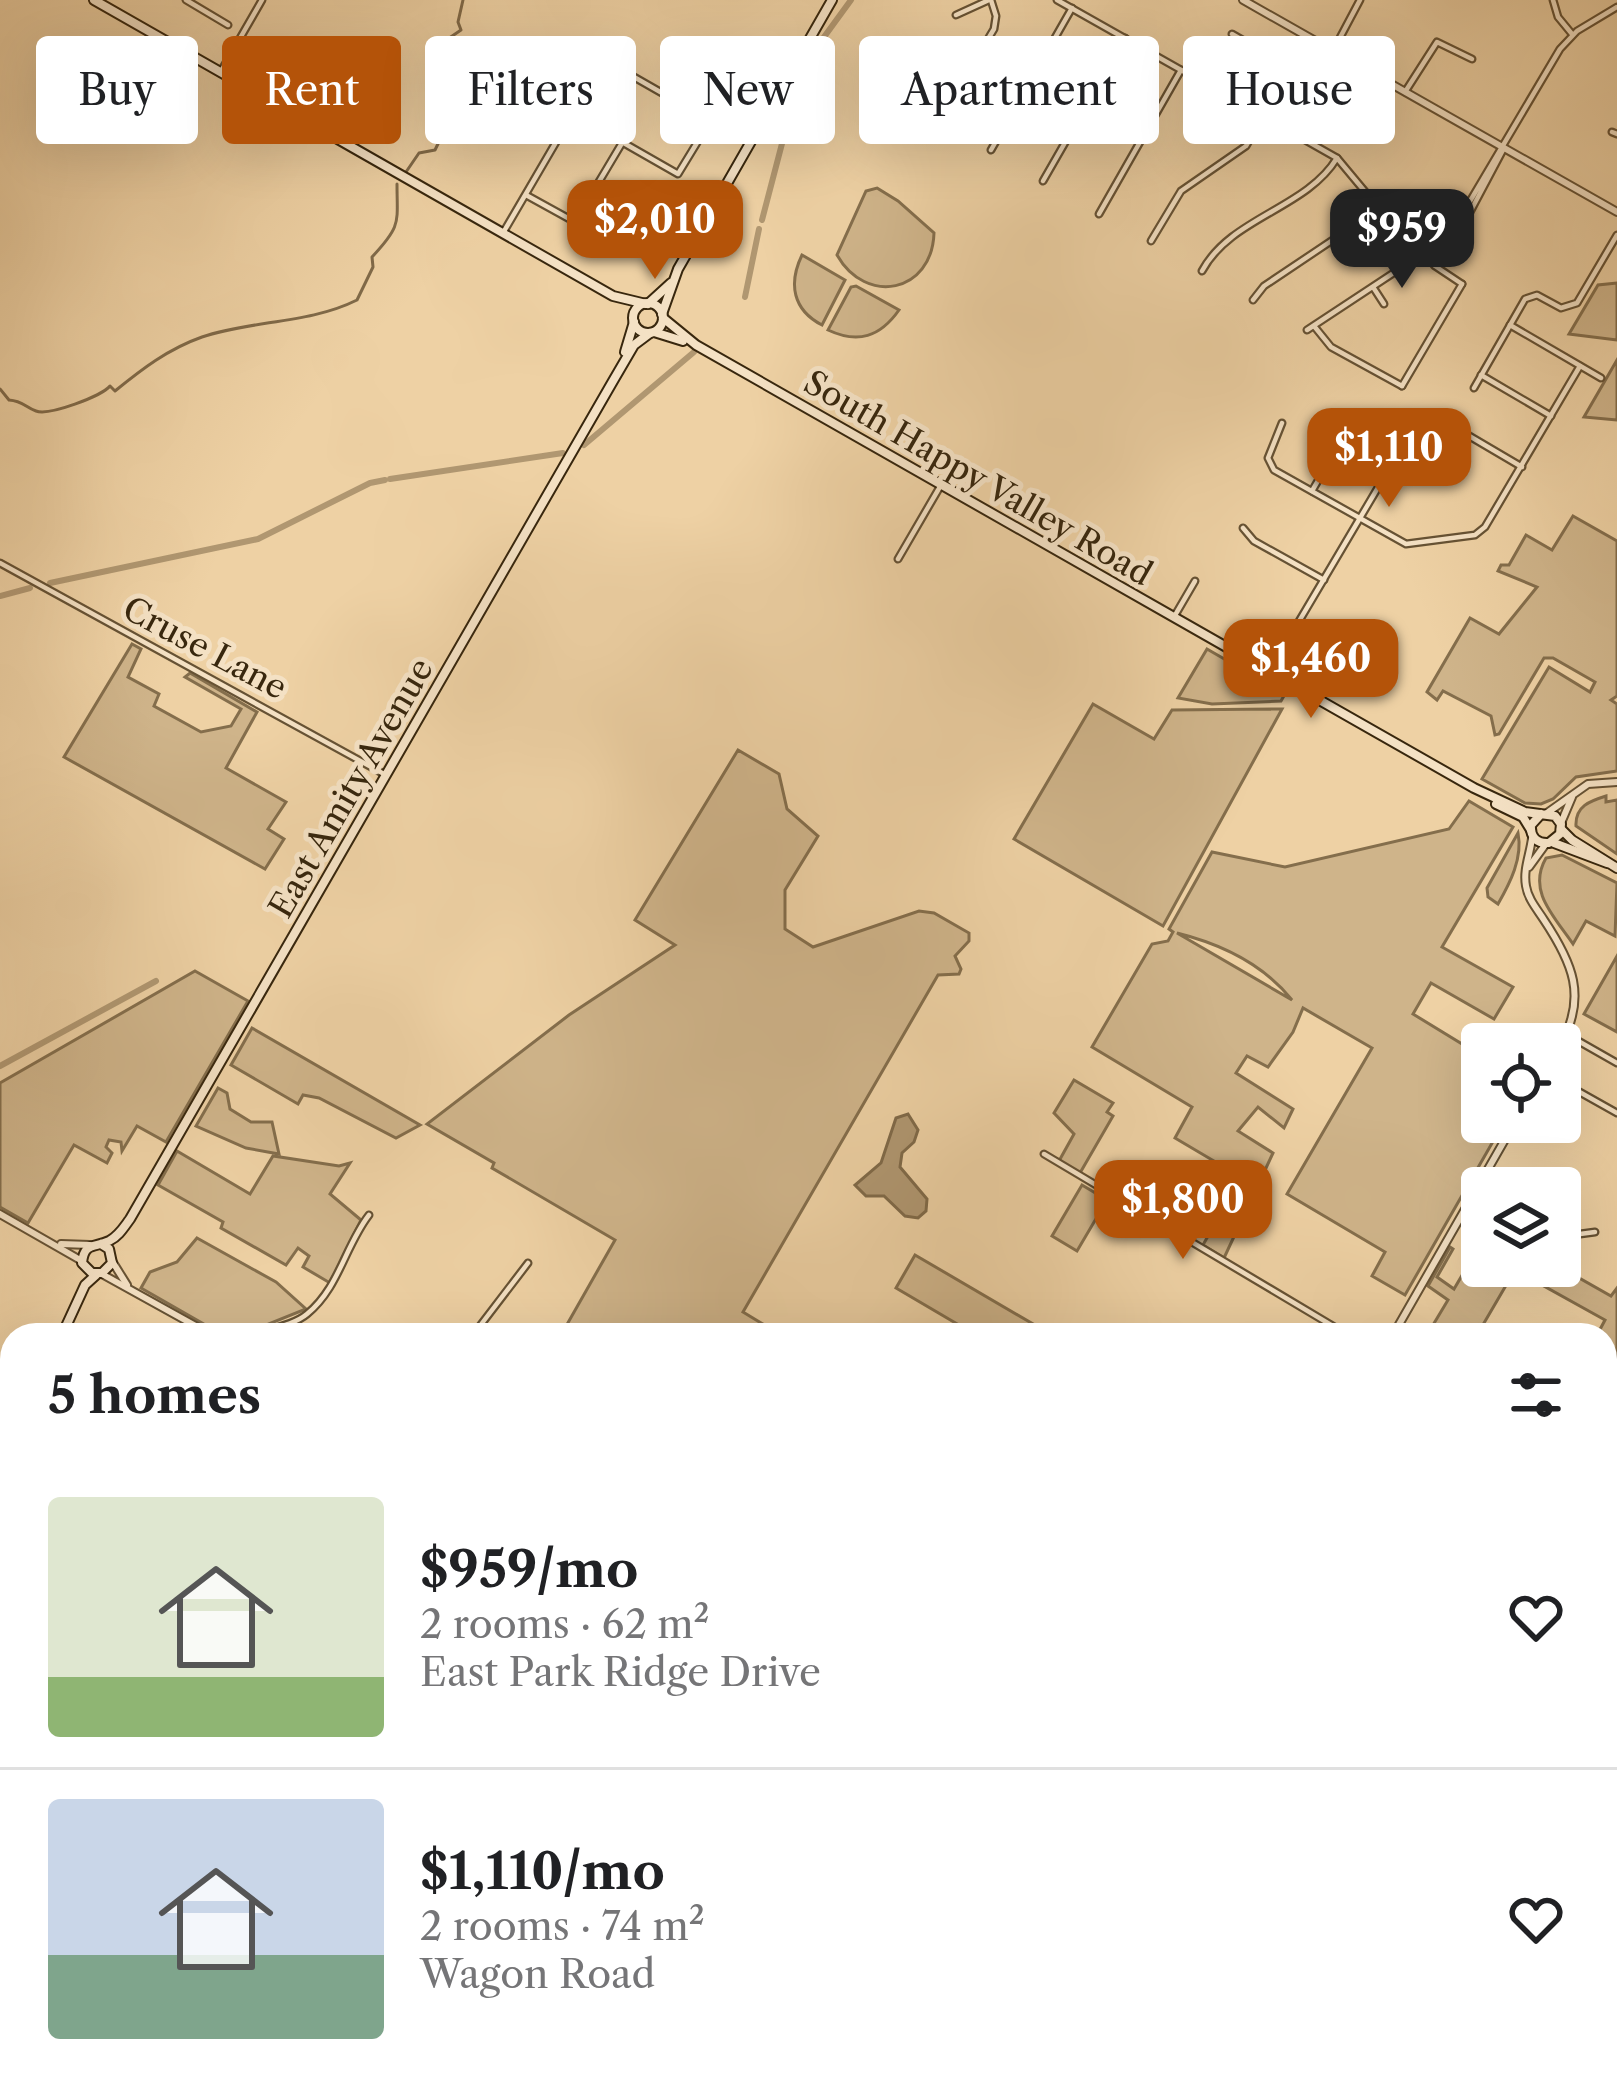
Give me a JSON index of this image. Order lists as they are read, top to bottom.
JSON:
{
  "streets": {
    "main road": ["South Happy Valley Road", "East Amity Avenue"],
    "street": ["Cruse Lane"]
  },
  "crossings": [
    ["South Happy Valley Road", "East Amity Avenue"],
    ["Cruse Lane", "East Amity Avenue"]
  ],
  "page": {
    "chip": [
      "Buy",
      "Rent",
      "Filters",
      "New",
      "Apartment",
      "House"
    ],
    "price": [
      "$2,010",
      "$959",
      "$1,110",
      "$1,460",
      "$1,800"
    ],
    "heading": "5 homes",
    "list": [
      {
        "name": "$959/mo",
        "note": "2 rooms · 62 m² · East Park Ridge Drive"
      },
      {
        "name": "$1,110/mo",
        "note": "2 rooms · 74 m² · Wagon Road"
      }
    ]
  }
}
